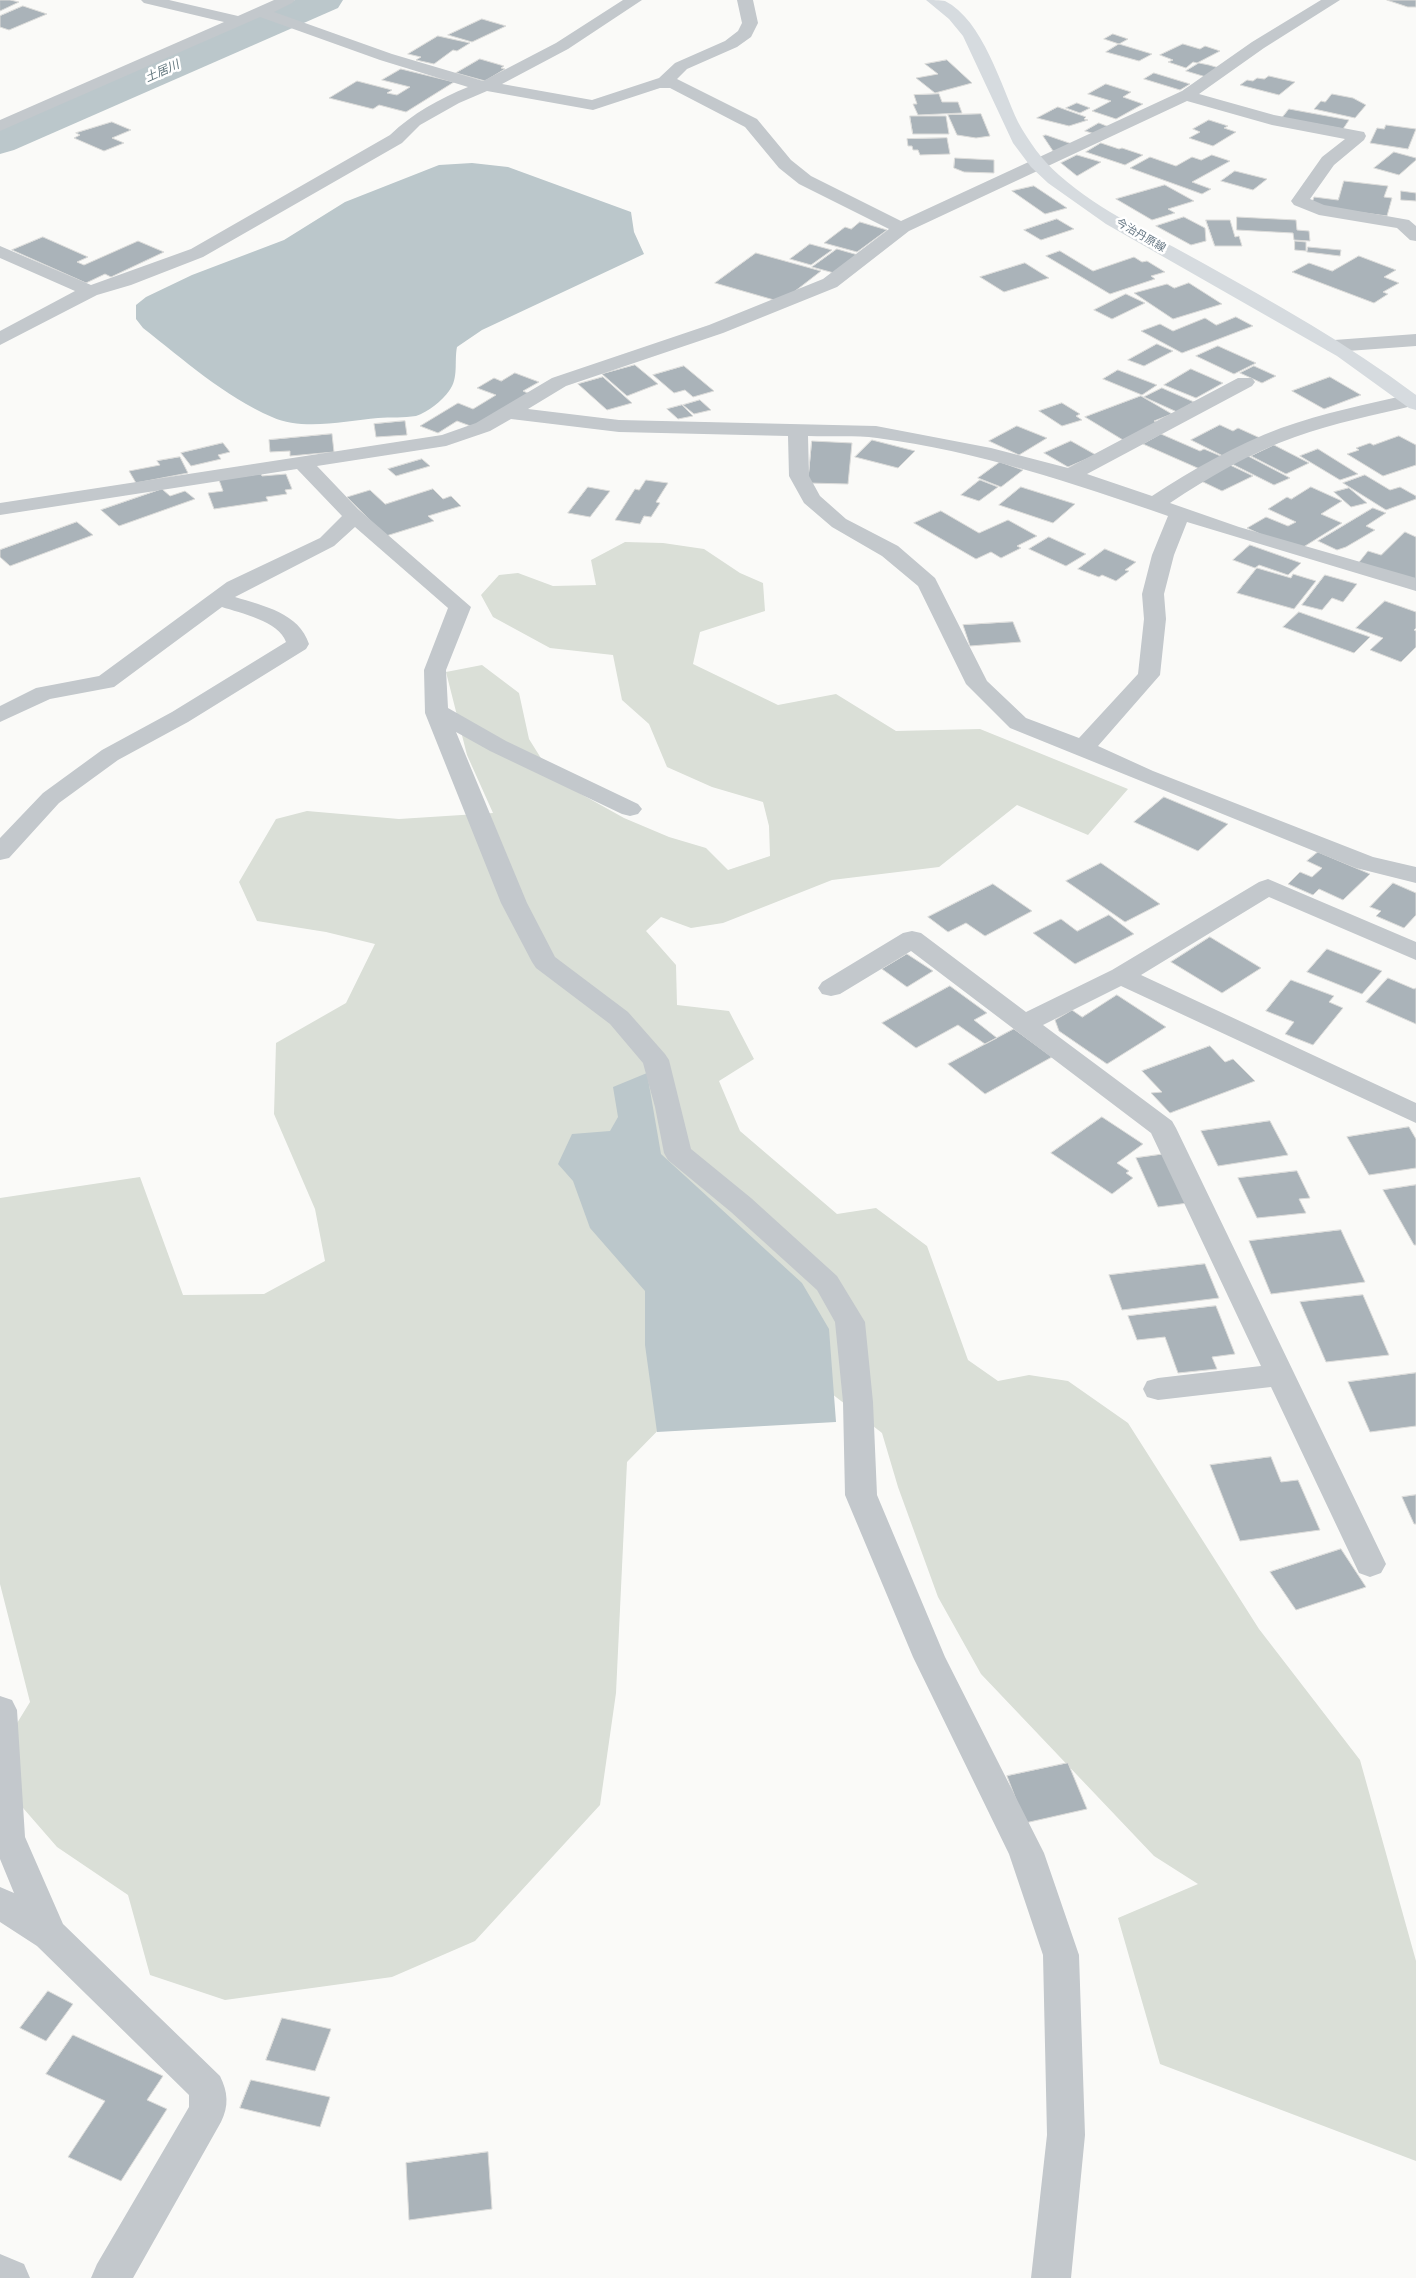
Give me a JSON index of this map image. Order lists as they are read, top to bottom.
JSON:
{
  "streets": {
    "main road": ["今治丹原線"]
  },
  "water": ["土居川"]
}
